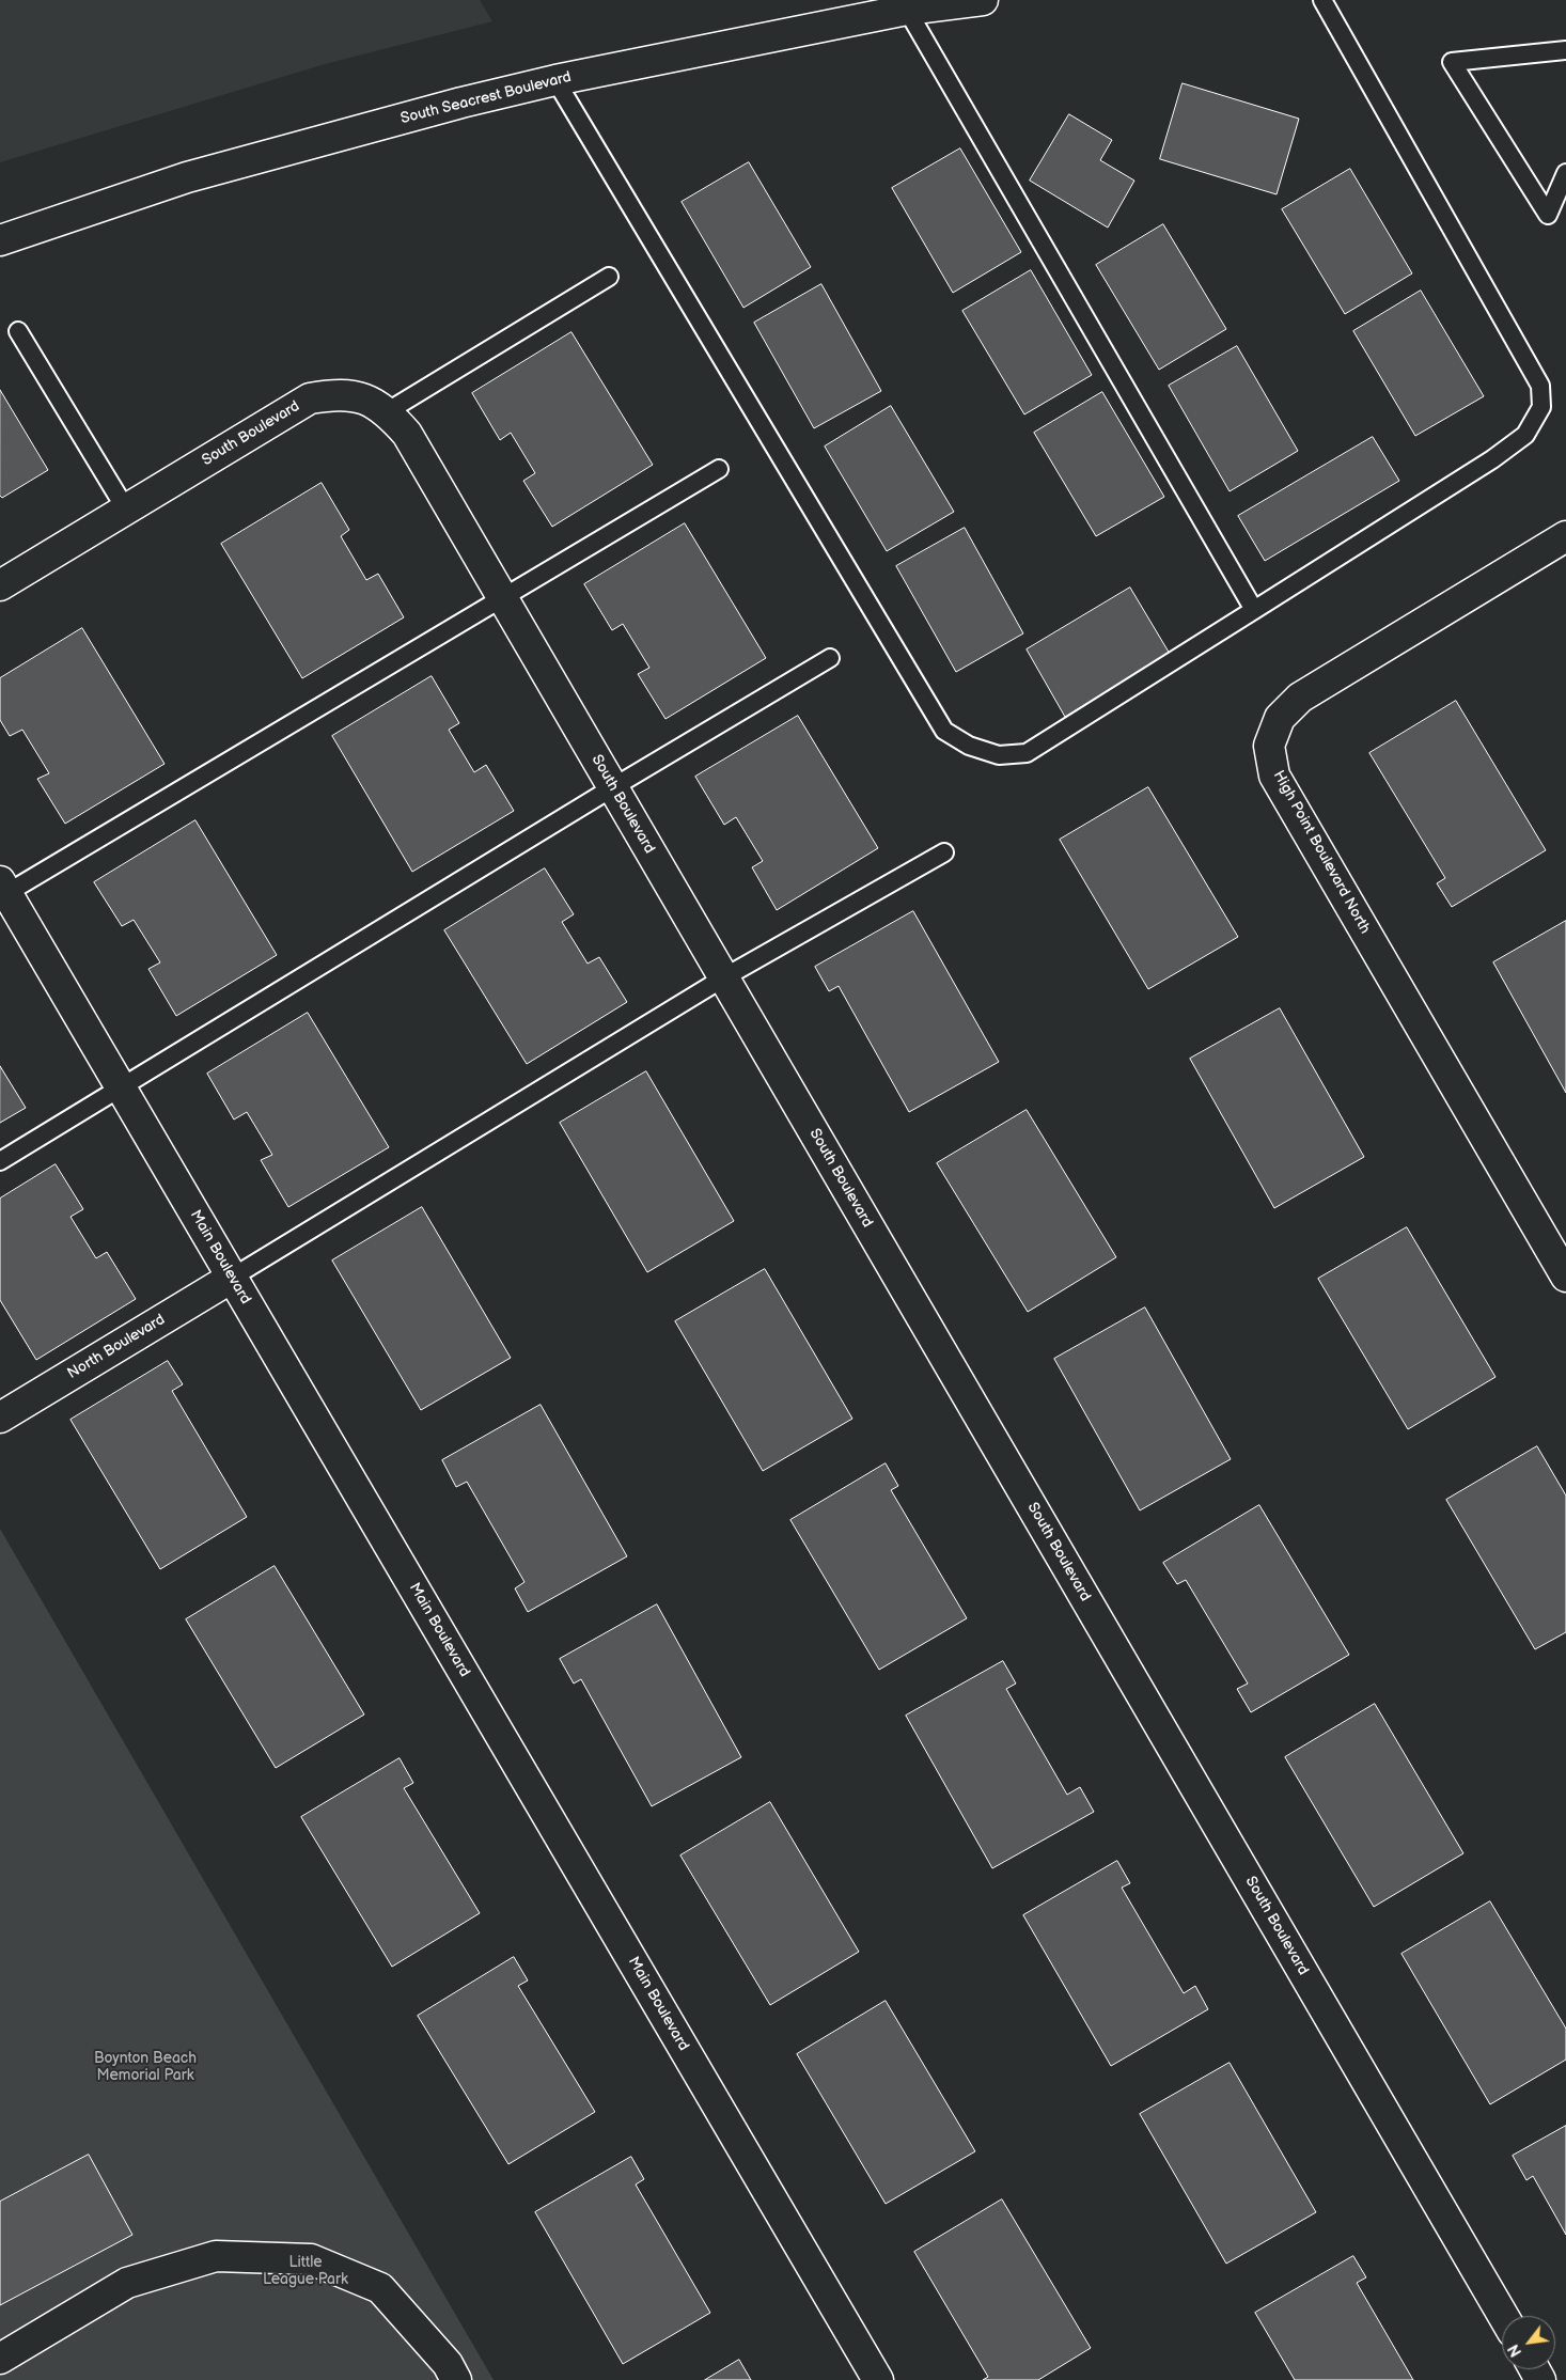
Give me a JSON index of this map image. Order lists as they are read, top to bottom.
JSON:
{
  "streets": {
    "street": [
      "South Seacrest Boulevard",
      "South Boulevard",
      "High Point Boulevard North",
      "Main Boulevard",
      "North Boulevard"
    ]
  },
  "crossings": [
    ["Main Boulevard", "North Boulevard"]
  ],
  "parks": ["Boynton Beach Memorial Park", "Little League Park"],
  "north": "bottom left"
}
